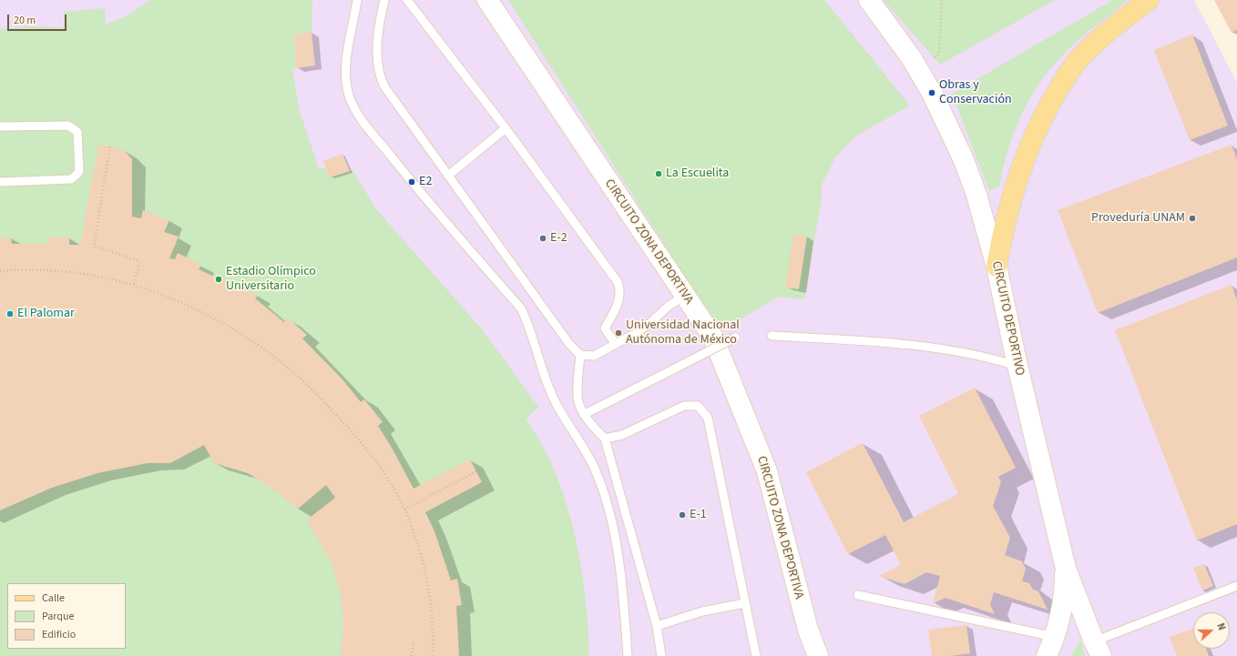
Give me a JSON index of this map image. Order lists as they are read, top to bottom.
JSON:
{
  "streets": {
    "street": ["CIRCUITO ZONA DEPORTIVA", "CIRCUITO DEPORTIVO"]
  },
  "places": [
    "Obras y Conservación",
    "La Escuelita",
    "E2",
    "Proveduría UNAM",
    "E-2",
    "Estadio Olímpico Universitario",
    "El Palomar",
    "Universidad Nacional Autónoma de México",
    "E-1"
  ],
  "legend": ["Calle", "Parque", "Edificio"],
  "scale_bar": "20 m",
  "north": "right"
}
